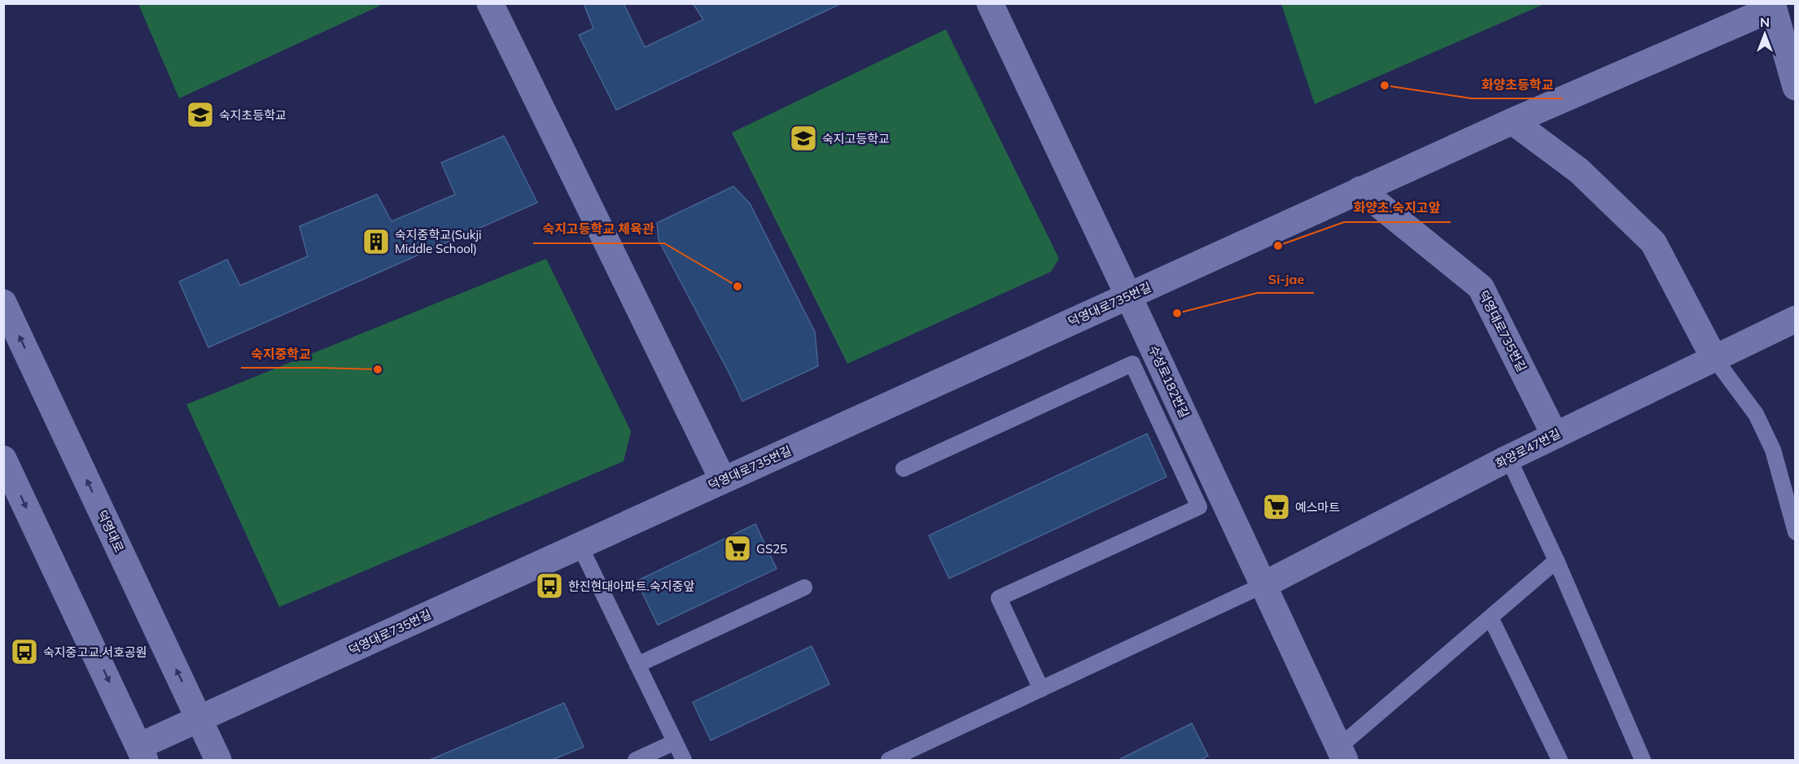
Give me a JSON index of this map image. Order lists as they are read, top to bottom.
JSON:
{
  "streets": {
    "street": [
      "덕영대로735번길",
      "수성로182번길",
      "화양로47번길",
      "덕영대로"
    ]
  },
  "crossings": [
    ["덕영대로735번길", "수성로182번길"],
    ["덕영대로735번길", "화양로47번길"],
    ["덕영대로735번길", "덕영대로"],
    ["수성로182번길", "화양로47번길"]
  ],
  "places": {
    "other": [
      "화양초등학교",
      "화양초.숙지고앞",
      "숙지고등학교 체육관",
      "Si-jae",
      "숙지중학교"
    ],
    "school or university": ["숙지초등학교", "숙지고등학교"],
    "building": ["숙지중학교(Sukji Middle School)"],
    "supermarket": ["예스마트", "GS25"],
    "bus stop": ["한진현대아파트.숙지중앞", "숙지중고교.서호공원"]
  },
  "north": "top"
}
